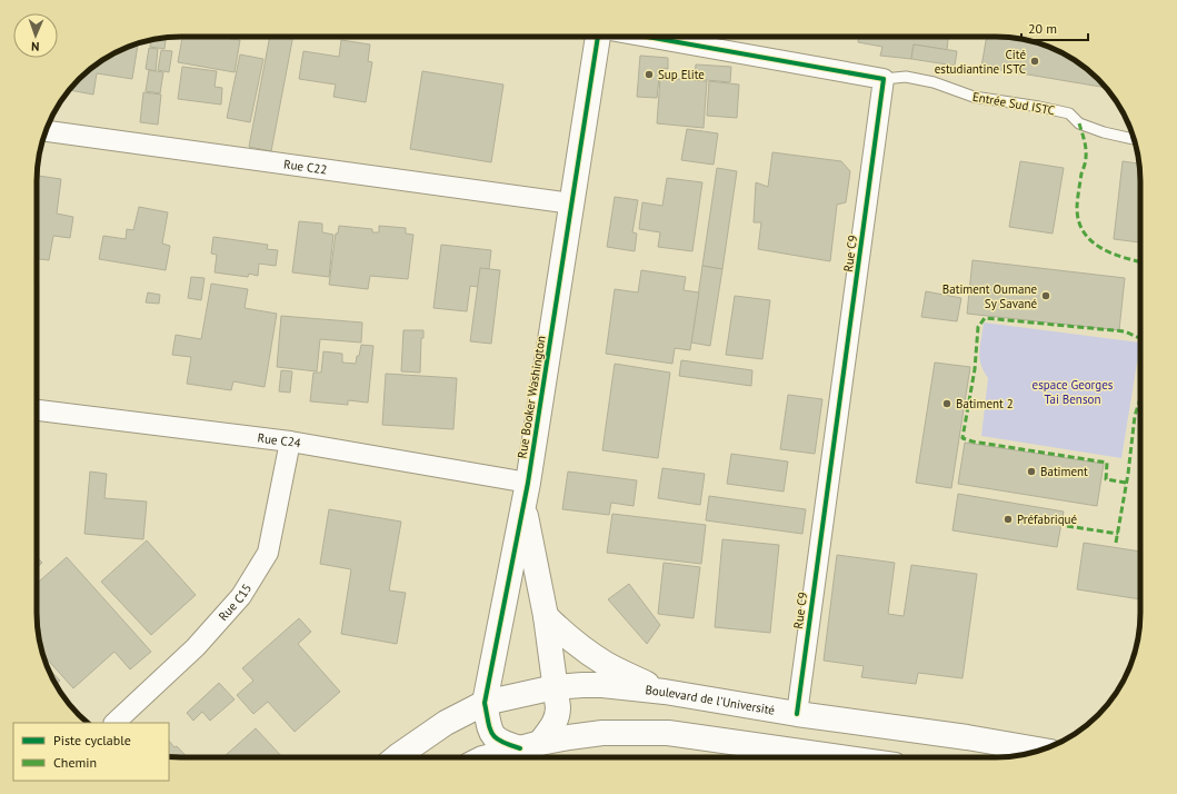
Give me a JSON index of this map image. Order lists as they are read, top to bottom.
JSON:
{
  "streets": {
    "street": [
      "Rue C22",
      "Rue C9",
      "Rue Booker Washington",
      "Rue C24",
      "Rue C15",
      "Boulevard de l'Université"
    ],
    "lane": ["Entrée Sud ISTC"]
  },
  "crossings": [
    ["Entrée Sud ISTC", "Rue C9"],
    ["Rue C22", "Rue Booker Washington"],
    ["Rue C9", "Boulevard de l'Université"],
    ["Rue Booker Washington", "Rue C24"],
    ["Rue Booker Washington", "Boulevard de l'Université"],
    ["Rue C24", "Rue C15"]
  ],
  "parks": ["espace Georges Tai Benson"],
  "places": [
    "Cité estudiantine ISTC",
    "Sup Elite",
    "Batiment Oumane Sy Savané",
    "Batiment 2",
    "Batiment",
    "Préfabriqué"
  ],
  "legend": ["Piste cyclable", "Chemin"],
  "scale_bar": "20 m",
  "north": "bottom"
}
